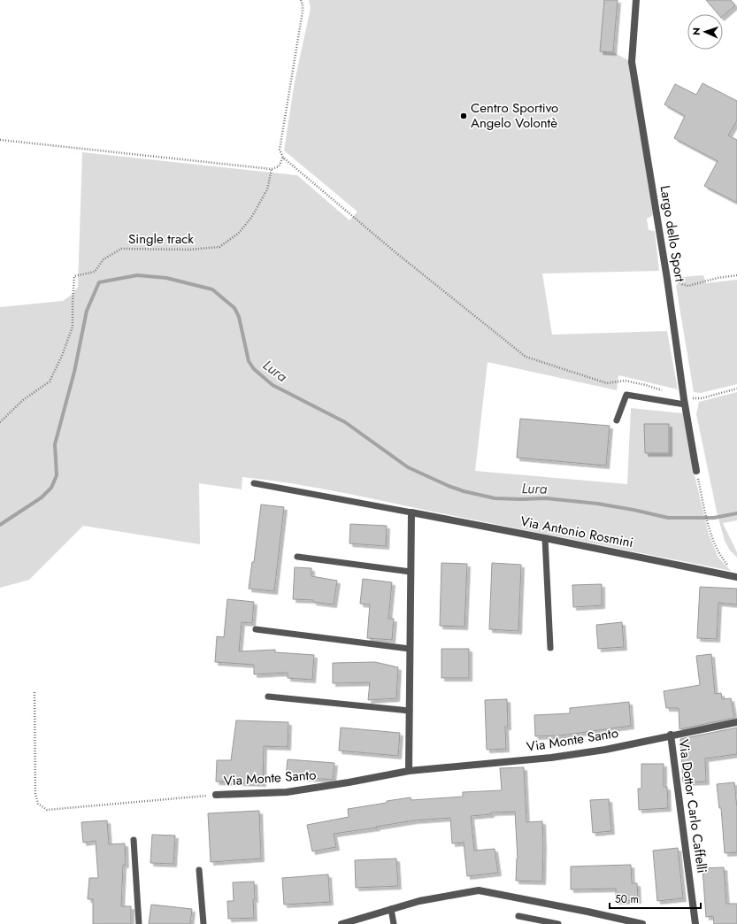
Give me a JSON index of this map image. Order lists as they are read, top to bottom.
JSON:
{
  "streets": {
    "street": [
      "Largo dello Sport",
      "Via Antonio Rosmini",
      "Via Monte Santo",
      "Via Dottor Carlo Caffelli"
    ],
    "path": ["Single track"]
  },
  "crossings": [
    ["Via Monte Santo", "Via Dottor Carlo Caffelli"]
  ],
  "water": ["Lura"],
  "places": ["Centro Sportivo Angelo Volontè"],
  "scale_bar": "50 m",
  "north": "left"
}
